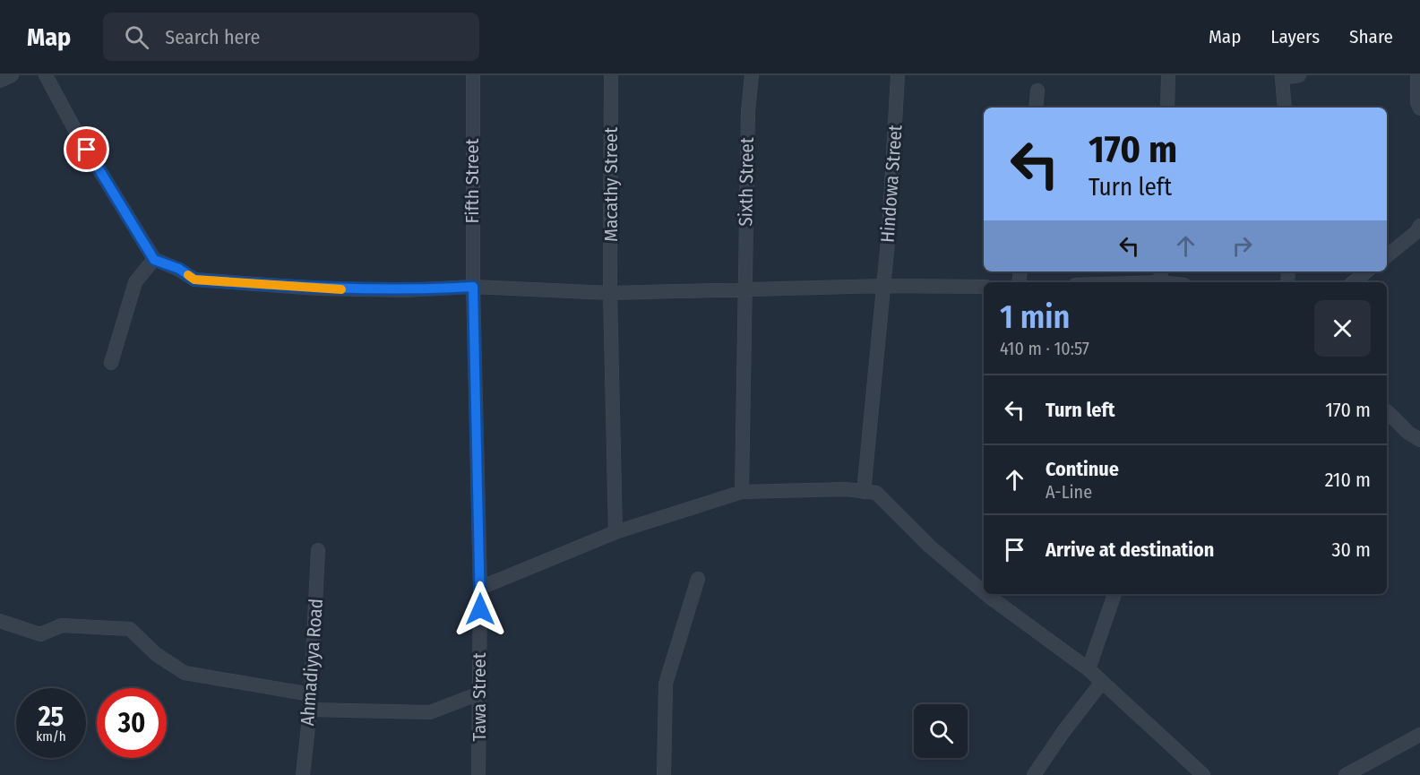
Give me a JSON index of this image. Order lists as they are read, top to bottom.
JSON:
{
  "streets": {
    "street": [
      "Fifth Street",
      "Sixth Street",
      "Hindowa Street",
      "Macathy Street",
      "Ahmadiyya Road",
      "Tawa Street"
    ]
  },
  "crossings": [
    ["Fifth Street", "Tawa Street"]
  ],
  "page": {
    "header": "Map",
    "search": "Search here",
    "nav": ["Map", "Layers", "Share"],
    "turn": ["170 m", "Turn left"],
    "heading": ["1 min", "410 m · 10:57"],
    "list": [
      {
        "name": "Turn left",
        "value": "170 m"
      },
      {
        "name": "Continue",
        "note": "A-Line",
        "value": "210 m"
      },
      {
        "name": "Arrive at destination",
        "value": "30 m"
      }
    ],
    "speed": "25 km/h",
    "limit": "30"
  }
}
